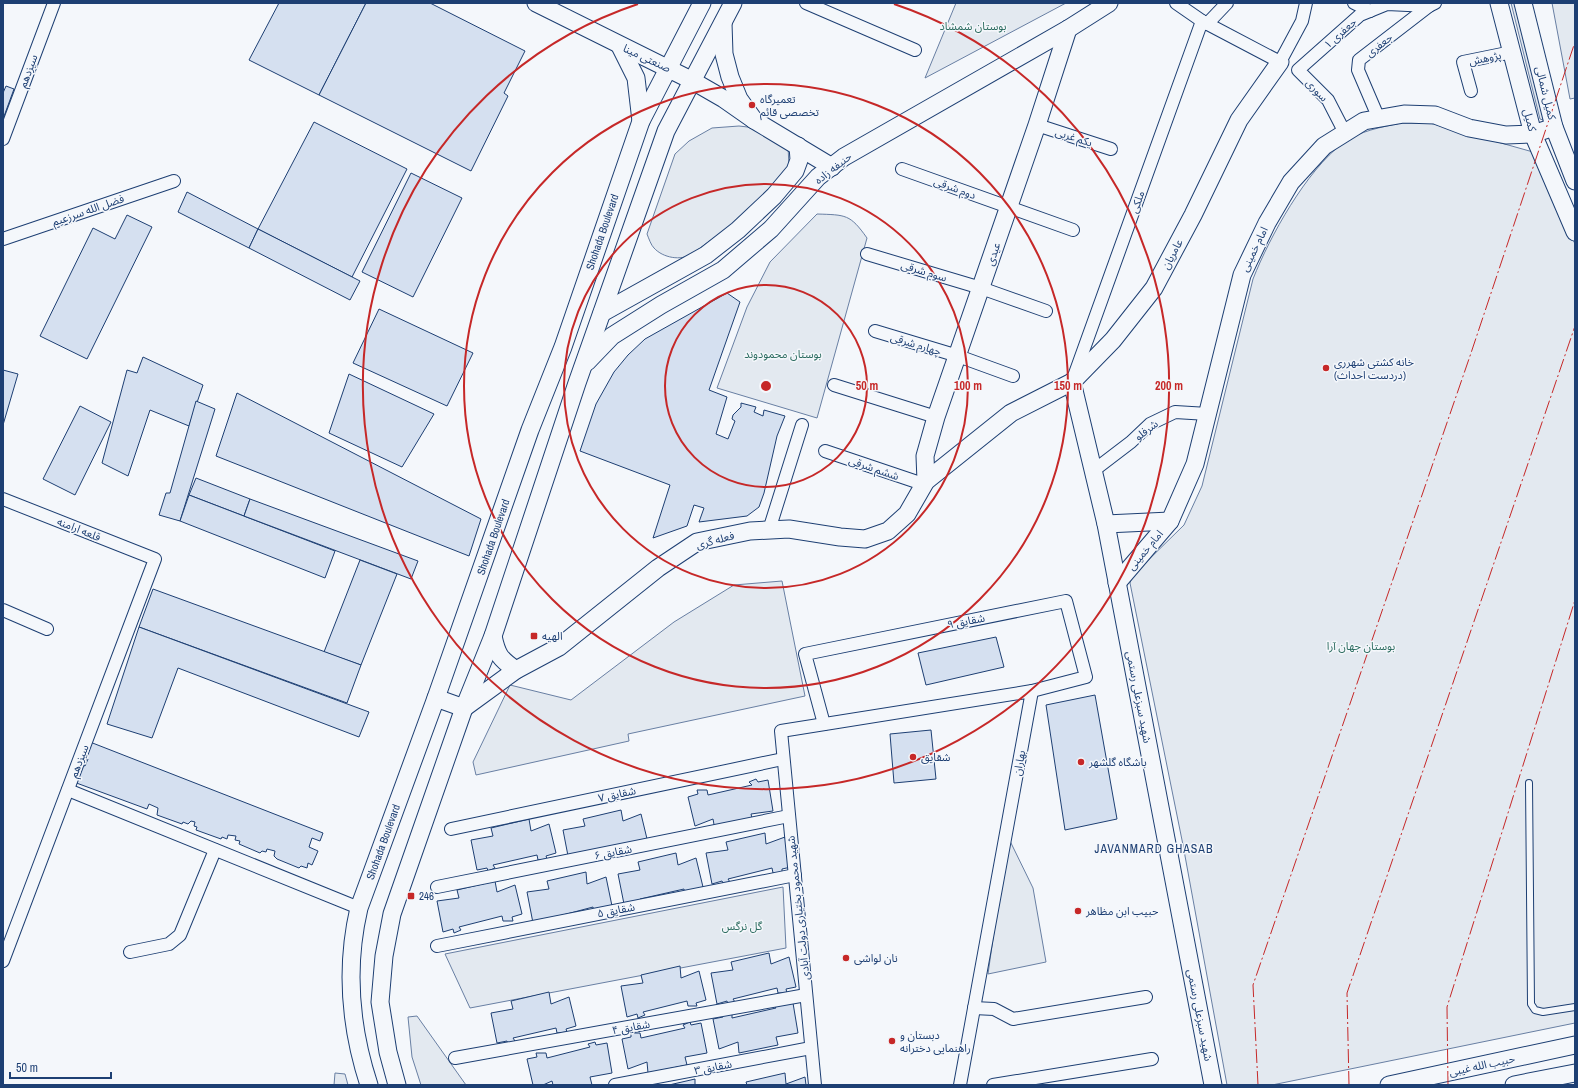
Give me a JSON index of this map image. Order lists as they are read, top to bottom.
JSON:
{
  "streets": {
    "street": [
      "جعفری ۱",
      "جعفری",
      "صنعتی مینا",
      "پژوهش",
      "سیزدهم",
      "سوری",
      "کمیل شمالی",
      "کمیل",
      "یکم غربی",
      "حنیفه زاده",
      "دوم شرقی",
      "ملکی",
      "فضل الله سرزعیم",
      "Shohada Boulevard",
      "امام خمینی",
      "عیدی",
      "عامریان",
      "سوم شرقی",
      "چهارم شرقی",
      "شرفلو",
      "ششم شرقی",
      "قلعه ارامنه",
      "فعله گری",
      "شقایق ۹",
      "شهید سبزعلی رستمی",
      "بهاران",
      "شقایق ۷",
      "شقایق ۶",
      "شهید محمود بختیاری دولت آبادی",
      "شقایق ۵",
      "شقایق ۴",
      "حبیب الله غیبی",
      "شقایق ۳"
    ]
  },
  "crossings": [
    ["جعفری ۱", "جعفری"],
    ["جعفری ۱", "سوری"],
    ["جعفری", "امام خمینی"],
    ["صنعتی مینا", "حنیفه زاده"],
    ["صنعتی مینا", "Shohada Boulevard"],
    ["پژوهش", "کمیل"],
    ["سیزدهم", "قلعه ارامنه"],
    ["سوری", "امام خمینی"],
    ["کمیل شمالی", "امام خمینی"],
    ["کمیل", "امام خمینی"],
    ["یکم غربی", "عیدی"],
    ["حنیفه زاده", "عیدی"],
    ["دوم شرقی", "عیدی"],
    ["ملکی", "عامریان"],
    ["ملکی", "شهید سبزعلی رستمی"],
    ["امام خمینی", "شرفلو"],
    ["امام خمینی", "شهید سبزعلی رستمی"],
    ["عیدی", "عامریان"],
    ["عیدی", "سوم شرقی"],
    ["عیدی", "چهارم شرقی"],
    ["عیدی", "ششم شرقی"],
    ["عیدی", "فعله گری"],
    ["عامریان", "ششم شرقی"],
    ["عامریان", "فعله گری"],
    ["عامریان", "شهید سبزعلی رستمی"],
    ["شرفلو", "شهید سبزعلی رستمی"],
    ["ششم شرقی", "فعله گری"],
    ["شقایق ۹", "بهاران"],
    ["شقایق ۹", "شهید محمود بختیاری دولت آبادی"],
    ["شقایق ۷", "شهید محمود بختیاری دولت آبادی"],
    ["شقایق ۶", "شهید محمود بختیاری دولت آبادی"],
    ["شهید محمود بختیاری دولت آبادی", "شقایق ۵"],
    ["شهید محمود بختیاری دولت آبادی", "شقایق ۴"],
    ["شهید محمود بختیاری دولت آبادی", "شقایق ۳"]
  ],
  "districts": ["JAVANMARD GHASAB"],
  "parks": [
    "بوستان شمشاد",
    "بوستان محمودوند",
    "بوستان جهان آرا",
    "گل نرگس"
  ],
  "places": {
    "other": [
      "تعمیرگاه تخصصی قائم",
      "خانه کشتی شهرری (دردست احداث)",
      "شقایق",
      "باشگاه گلشهر",
      "حبیب ابن مظاهر",
      "نان لواشی",
      "دبستان و راهنمایی دخترانه"
    ],
    "transit": ["الهیه", "246"]
  },
  "scale_bar": "50 m",
  "rings": [
    "50 m",
    "100 m",
    "150 m",
    "200 m"
  ]
}
